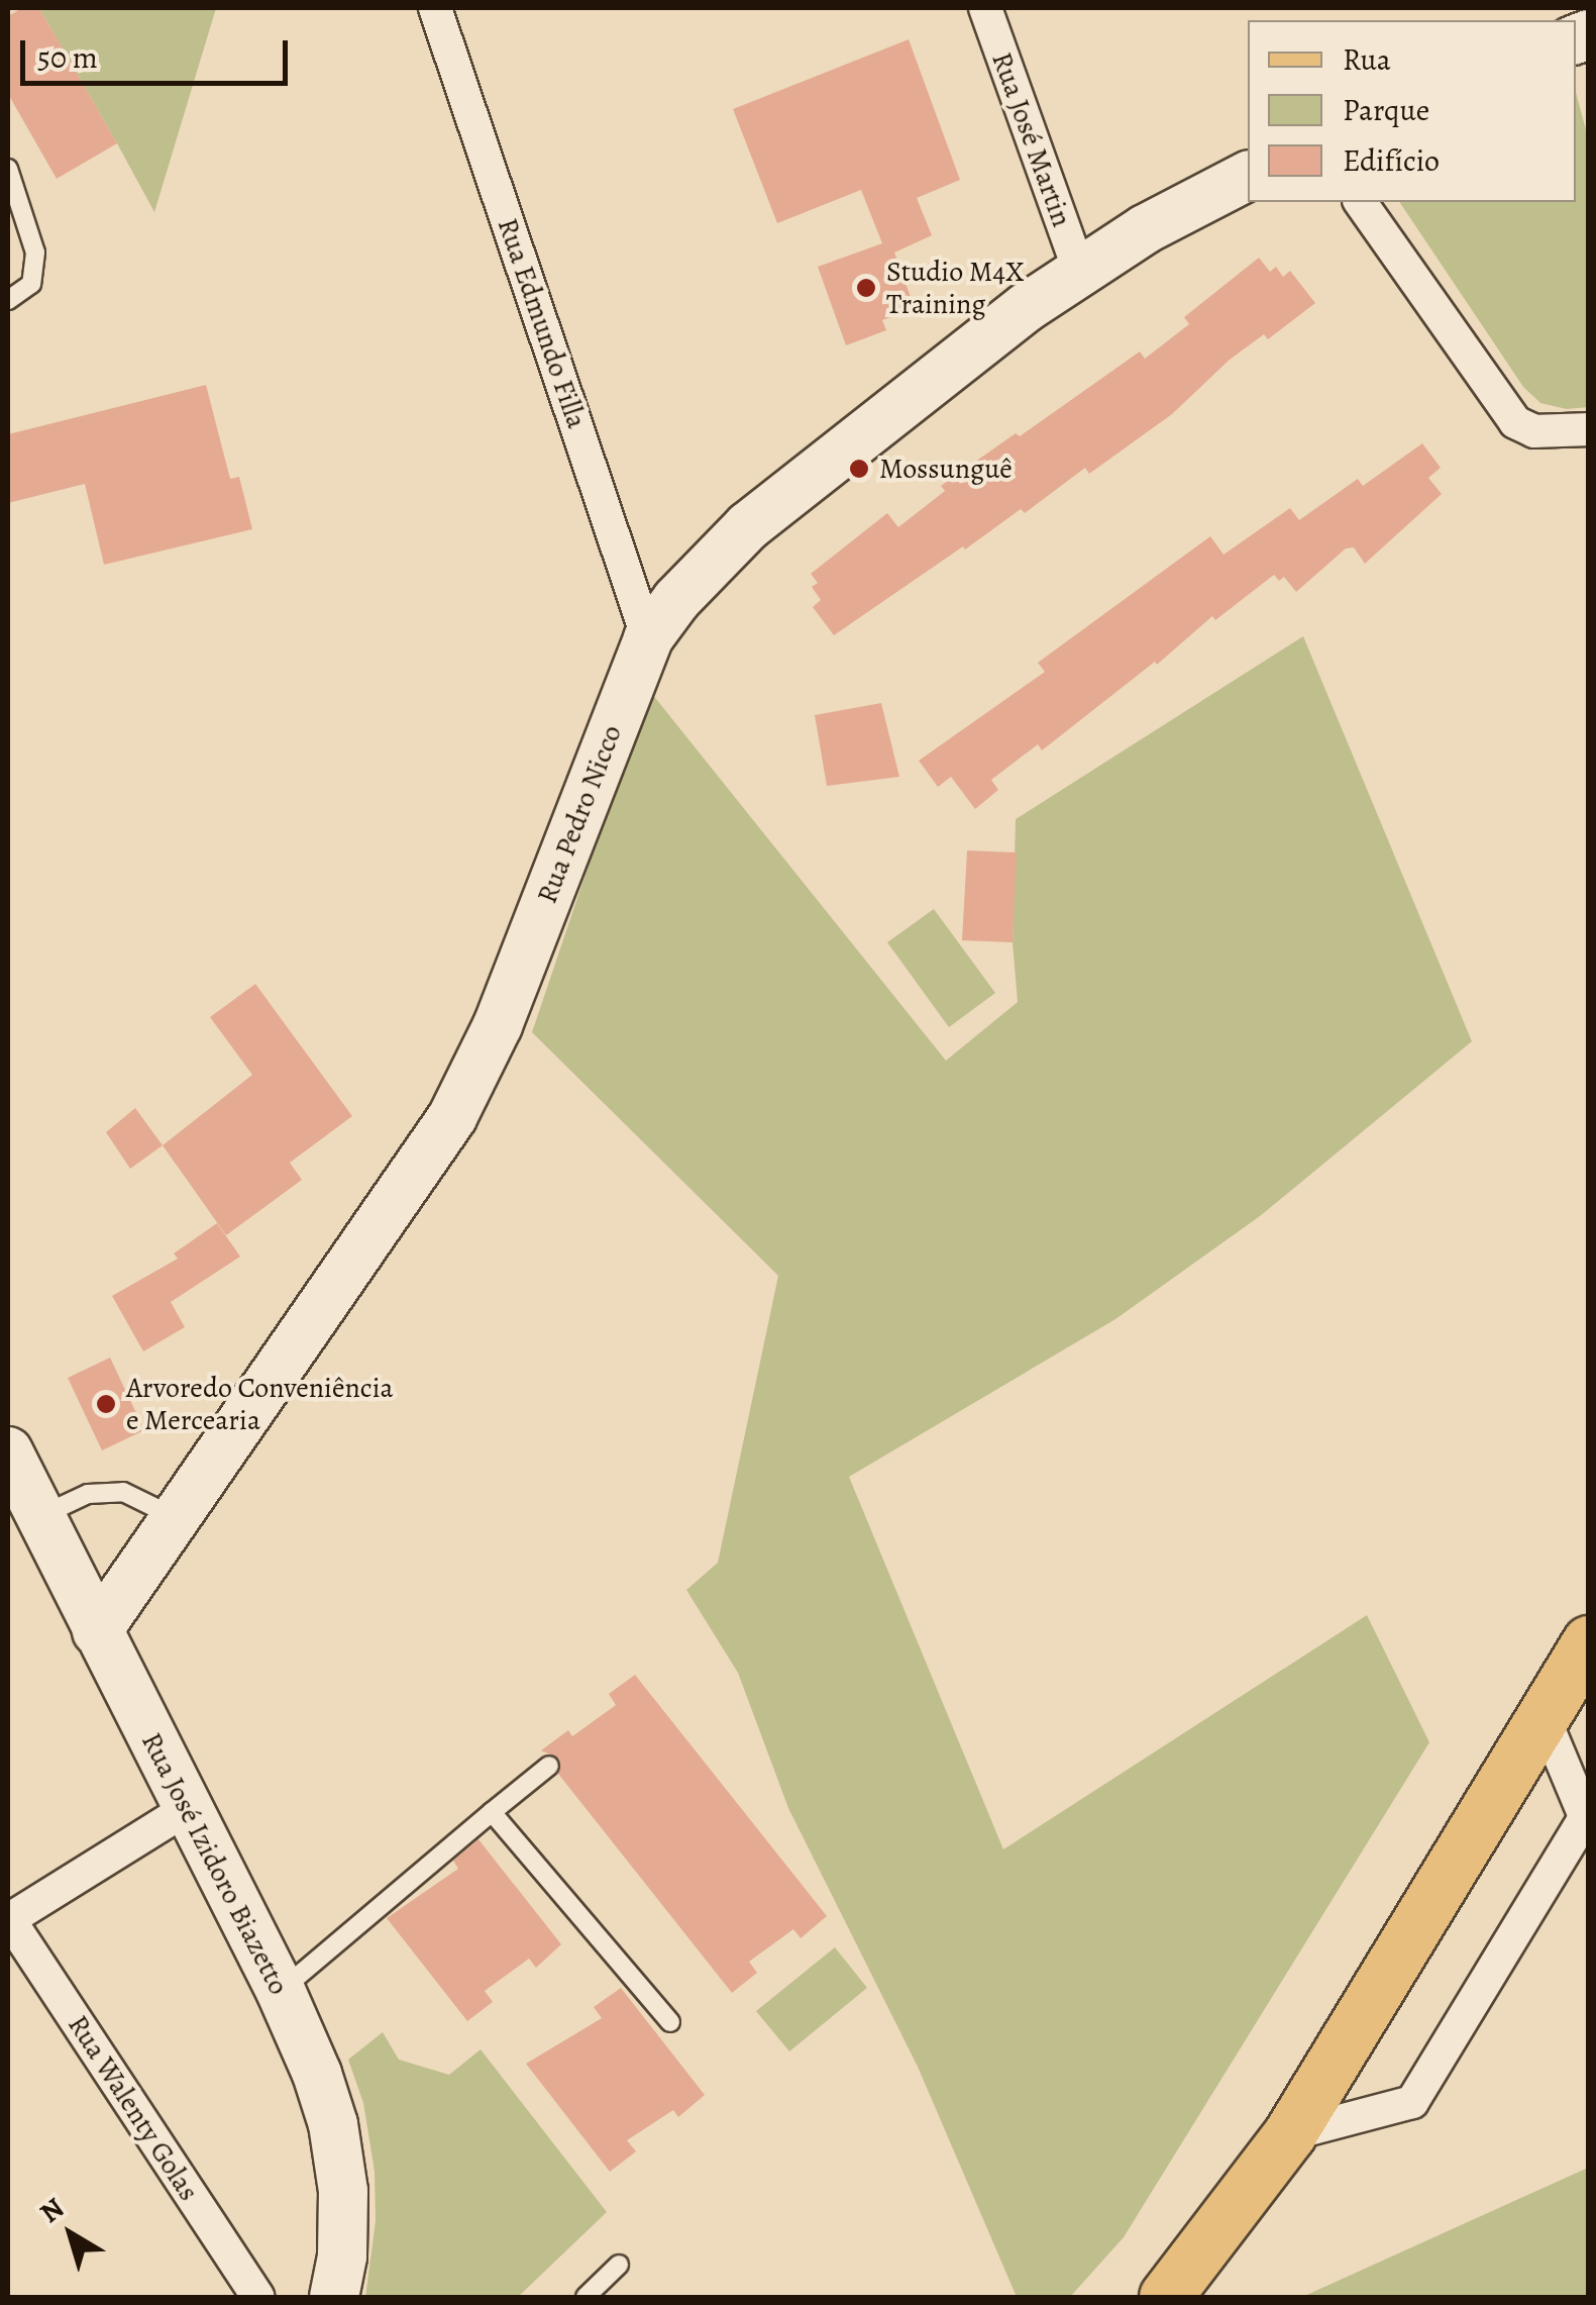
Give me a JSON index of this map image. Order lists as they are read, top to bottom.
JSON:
{
  "streets": {
    "street": [
      "Rua José Martin",
      "Rua Edmundo Filla",
      "Rua Pedro Nicco",
      "Rua José Izidoro Biazetto",
      "Rua Walenty Golas"
    ]
  },
  "crossings": [
    ["Rua José Martin", "Rua Pedro Nicco"],
    ["Rua Edmundo Filla", "Rua Pedro Nicco"],
    ["Rua Pedro Nicco", "Rua José Izidoro Biazetto"]
  ],
  "places": ["Studio M4X Training", "Mossunguê", "Arvoredo Conveniência e Mercearia"],
  "legend": ["Rua", "Parque", "Edifício"],
  "scale_bar": "50 m",
  "north": "top left"
}
